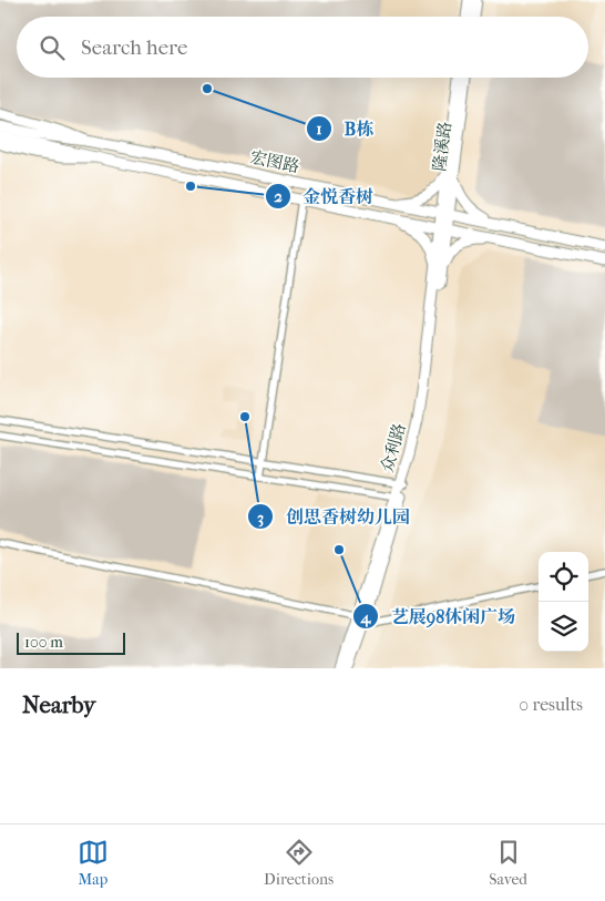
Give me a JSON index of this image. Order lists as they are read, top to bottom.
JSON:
{
  "streets": {
    "main road": ["隆溪路", "宏图路", "众利路"]
  },
  "crossings": [
    ["隆溪路", "宏图路"],
    ["隆溪路", "众利路"],
    ["宏图路", "众利路"]
  ],
  "places": [
    "B栋",
    "金悦香树",
    "创思香树幼儿园",
    "艺展98休闲广场"
  ],
  "scale_bar": "100 m",
  "page": {
    "search": "Search here",
    "scale": "100 m",
    "heading": ["Nearby", "0 results"],
    "nav": ["Map", "Directions", "Saved"]
  }
}
